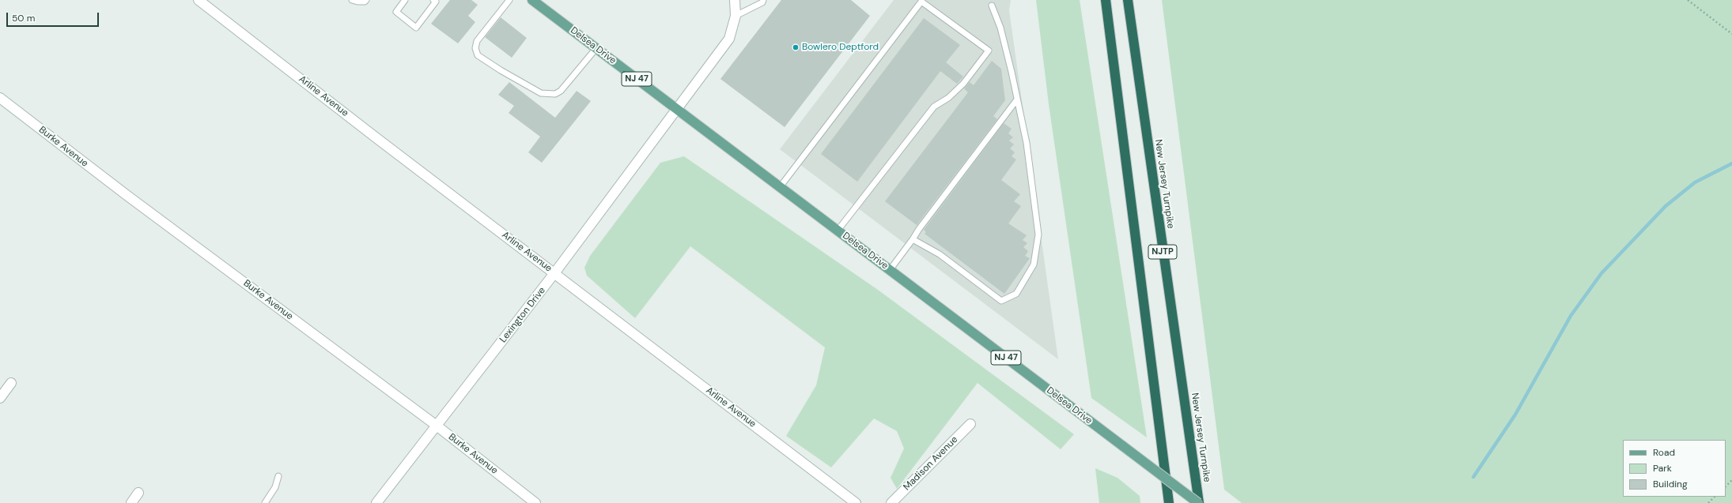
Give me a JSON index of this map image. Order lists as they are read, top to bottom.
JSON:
{
  "streets": {
    "highway": ["New Jersey Turnpike", "NJTP"],
    "main road": ["Delsea Drive", "NJ 47"],
    "street": [
      "Arline Avenue",
      "Burke Avenue",
      "Lexington Drive",
      "Madison Avenue"
    ]
  },
  "crossings": [
    ["Delsea Drive", "New Jersey Turnpike"],
    ["Delsea Drive", "Lexington Drive"],
    ["Arline Avenue", "Lexington Drive"],
    ["Burke Avenue", "Lexington Drive"]
  ],
  "places": ["Bowlero Deptford"],
  "legend": ["Road", "Park", "Building"],
  "scale_bar": "50 m"
}
